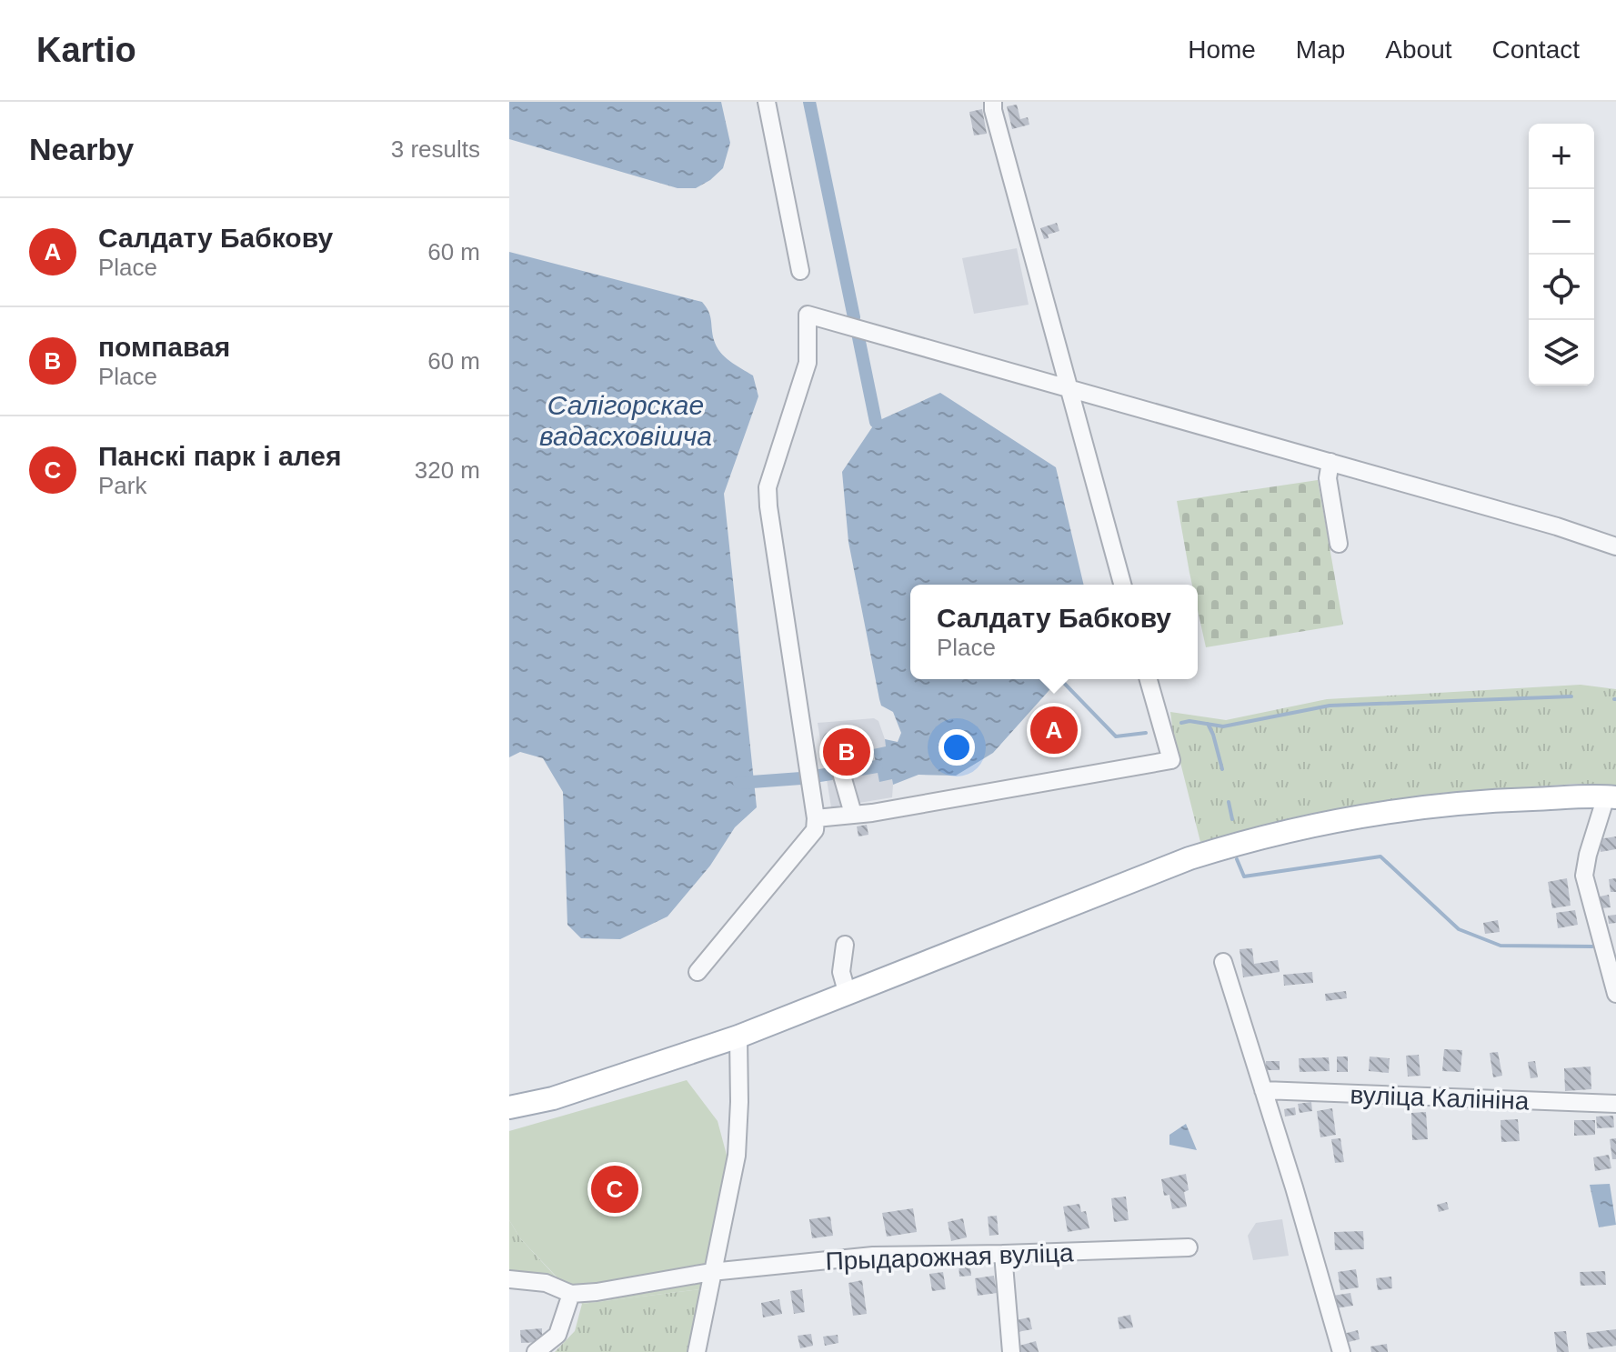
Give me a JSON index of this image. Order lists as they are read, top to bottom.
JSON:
{
  "streets": {
    "street": ["вуліца Калініна", "Прыдарожная вуліца"]
  },
  "water": ["Салігорскае вадасховішча"],
  "page": {
    "header": "Kartio",
    "nav": [
      "Home",
      "Map",
      "About",
      "Contact"
    ],
    "heading": ["Nearby", "3 results"],
    "map_buttons": ["+", "−"],
    "list": [
      {
        "mark": "A",
        "name": "Салдату Бабкову",
        "note": "Place",
        "value": "60 m"
      },
      {
        "mark": "B",
        "name": "помпавая",
        "note": "Place",
        "value": "60 m"
      },
      {
        "mark": "C",
        "name": "Панскі парк і алея",
        "note": "Park",
        "value": "320 m"
      }
    ],
    "popup": ["Салдату Бабкову", "Place"],
    "pins": ["A", "B", "C"]
  }
}
